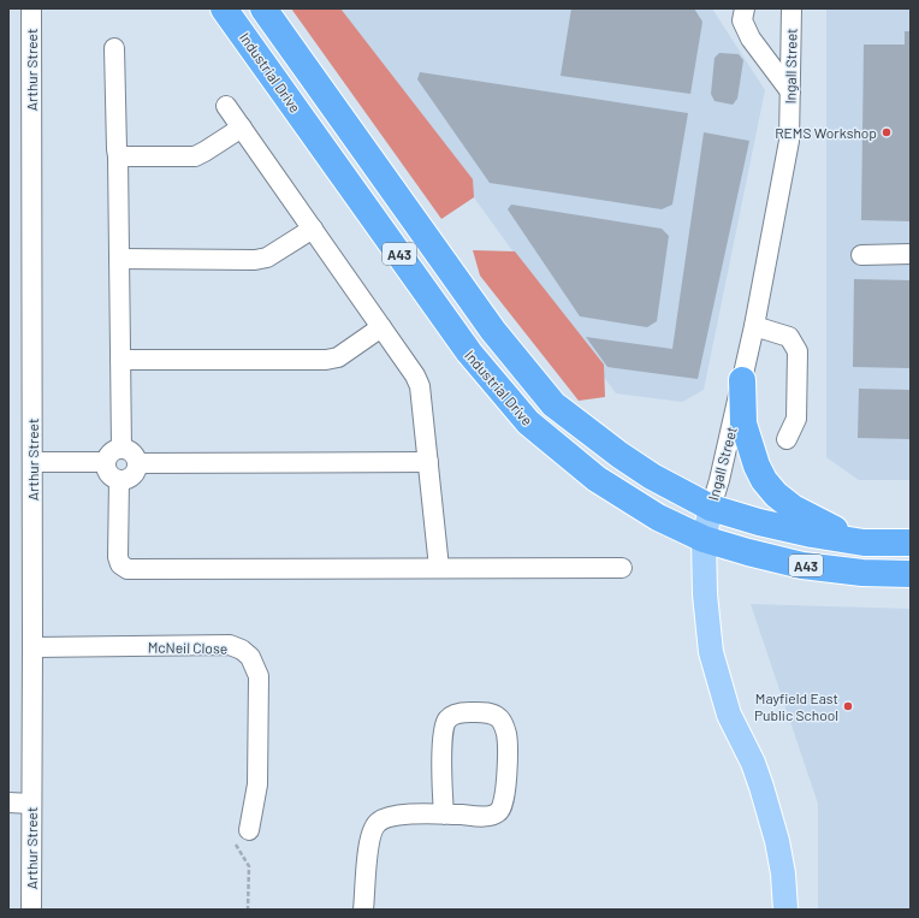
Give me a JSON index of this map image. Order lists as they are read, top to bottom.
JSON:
{
  "streets": {
    "highway": ["Industrial Drive", "A43"],
    "main road": ["Ingall Street"],
    "street": ["Arthur Street", "McNeil Close"]
  },
  "crossings": [
    ["Ingall Street", "Industrial Drive"],
    ["Arthur Street", "McNeil Close"]
  ],
  "places": ["REMS Workshop", "Mayfield East Public School"]
}
